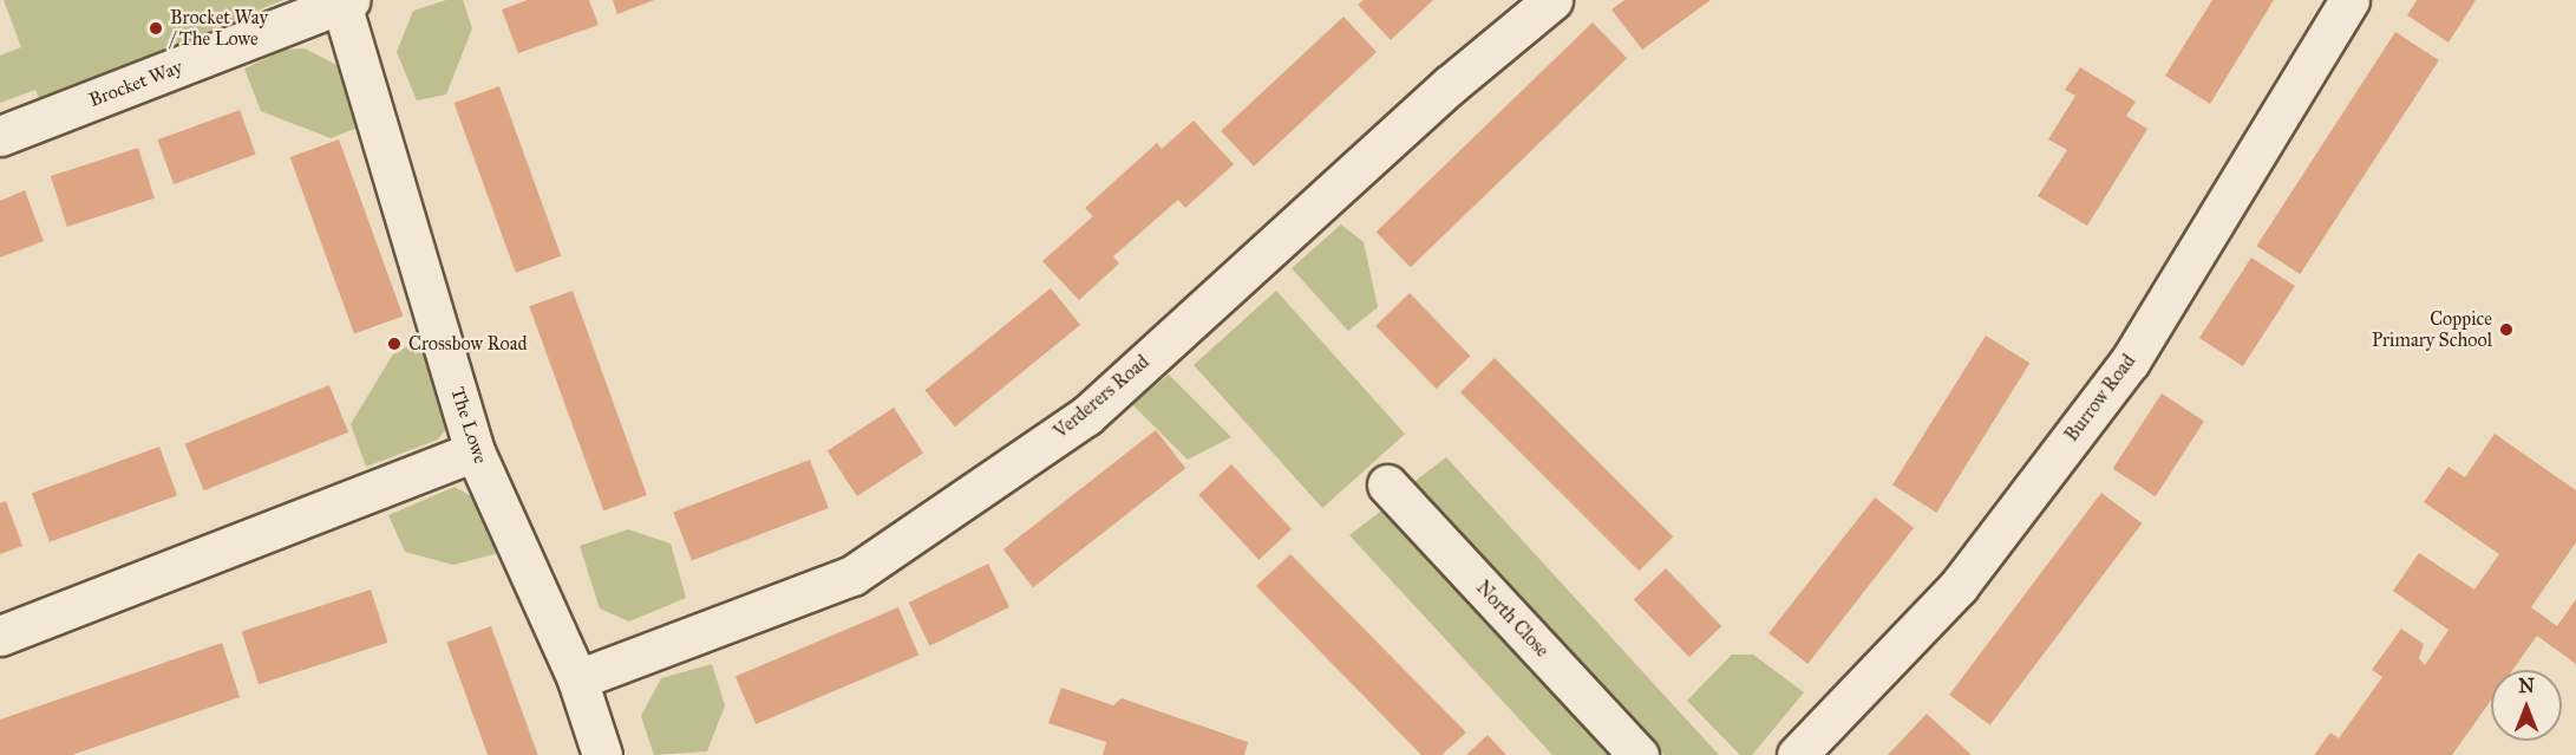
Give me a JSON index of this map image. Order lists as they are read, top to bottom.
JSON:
{
  "streets": {
    "street": [
      "Brocket Way",
      "Verderers Road",
      "Burrow Road",
      "The Lowe",
      "North Close"
    ]
  },
  "crossings": [
    ["Brocket Way", "The Lowe"],
    ["Verderers Road", "The Lowe"]
  ],
  "places": ["Brocket Way / The Lowe", "Coppice Primary School", "Crossbow Road"],
  "north": "top"
}
